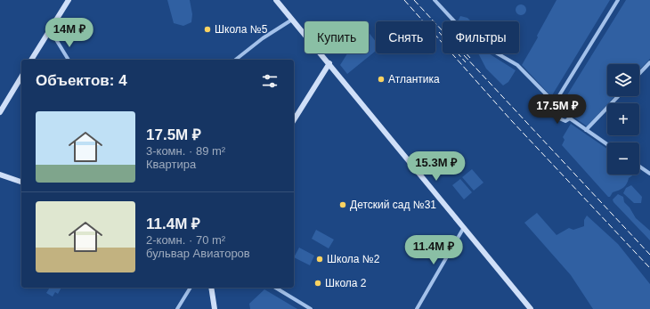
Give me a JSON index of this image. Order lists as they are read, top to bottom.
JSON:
{
  "places": [
    "Школа №5",
    "Атлантика",
    "Детский сад №31",
    "Школа №2",
    "Школа 2"
  ],
  "page": {
    "price": [
      "14M ₽",
      "17.5M ₽",
      "15.3M ₽",
      "11.4M ₽"
    ],
    "chip": ["Купить", "Снять", "Фильтры"],
    "heading": "Объектов: 4",
    "map_buttons": ["+", "−"],
    "list": [
      {
        "name": "17.5M ₽",
        "note": "3-комн. · 89 m² · Квартира"
      },
      {
        "name": "11.4M ₽",
        "note": "2-комн. · 70 m² · бульвар Авиаторов"
      }
    ]
  }
}
